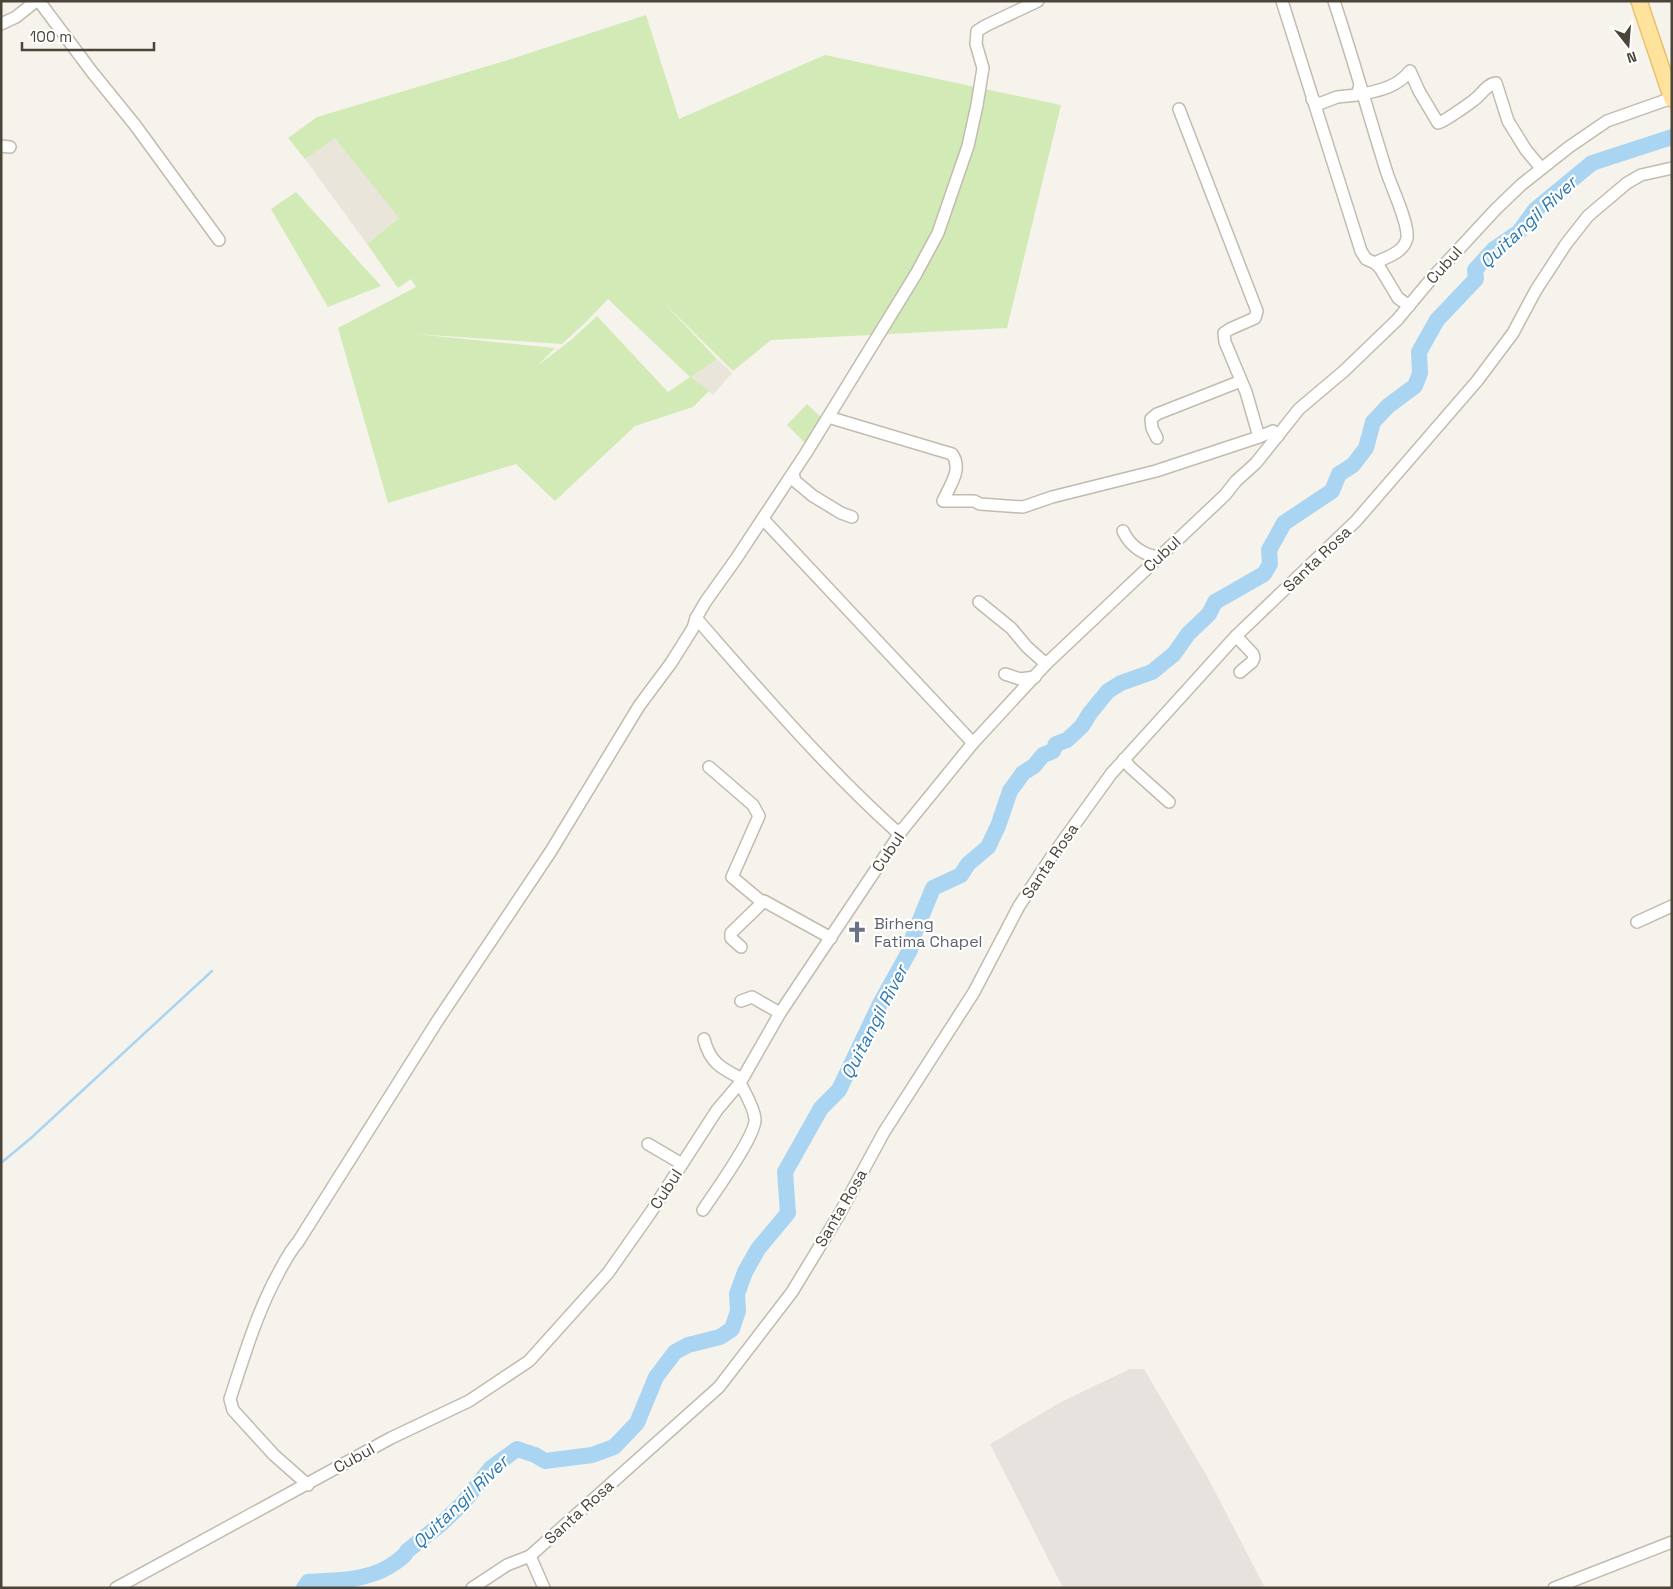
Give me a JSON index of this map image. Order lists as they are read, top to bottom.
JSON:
{
  "streets": {
    "street": ["Cubul", "Santa Rosa"]
  },
  "water": ["Quitangil River"],
  "places": {
    "church": ["Birheng Fatima Chapel"]
  },
  "scale_bar": "100 m",
  "north": "bottom"
}
